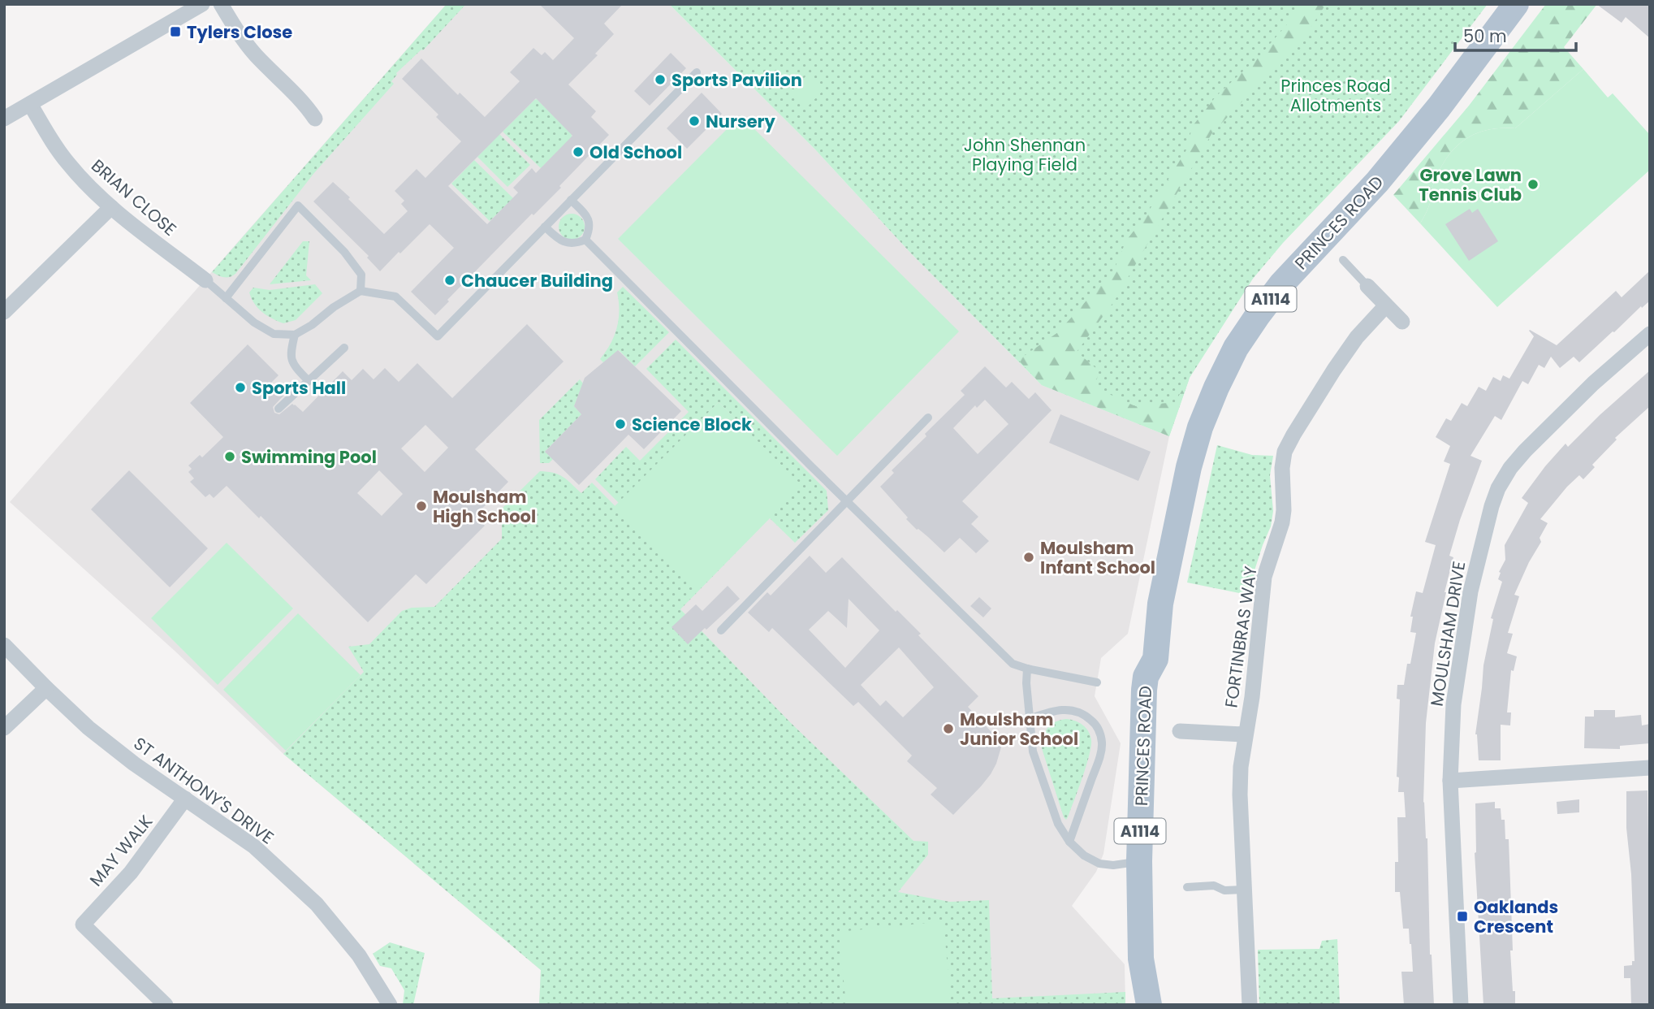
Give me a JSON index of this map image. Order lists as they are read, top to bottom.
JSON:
{
  "streets": {
    "main road": ["PRINCES ROAD", "A1114"],
    "street": [
      "BRIAN CLOSE",
      "MOULSHAM DRIVE",
      "FORTINBRAS WAY",
      "ST ANTHONY'S DRIVE",
      "MAY WALK"
    ]
  },
  "crossings": [
    ["ST ANTHONY'S DRIVE", "MAY WALK"]
  ],
  "parks": ["Princes Road Allotments", "John Shennan Playing Field"],
  "places": {
    "transit": ["Tylers Close", "Oaklands Crescent"],
    "other": [
      "Sports Pavilion",
      "Nursery",
      "Old School",
      "Grove Lawn Tennis Club",
      "Chaucer Building",
      "Sports Hall",
      "Science Block",
      "Swimming Pool",
      "Moulsham High School",
      "Moulsham Infant School",
      "Moulsham Junior School"
    ]
  },
  "scale_bar": "50 m"
}
